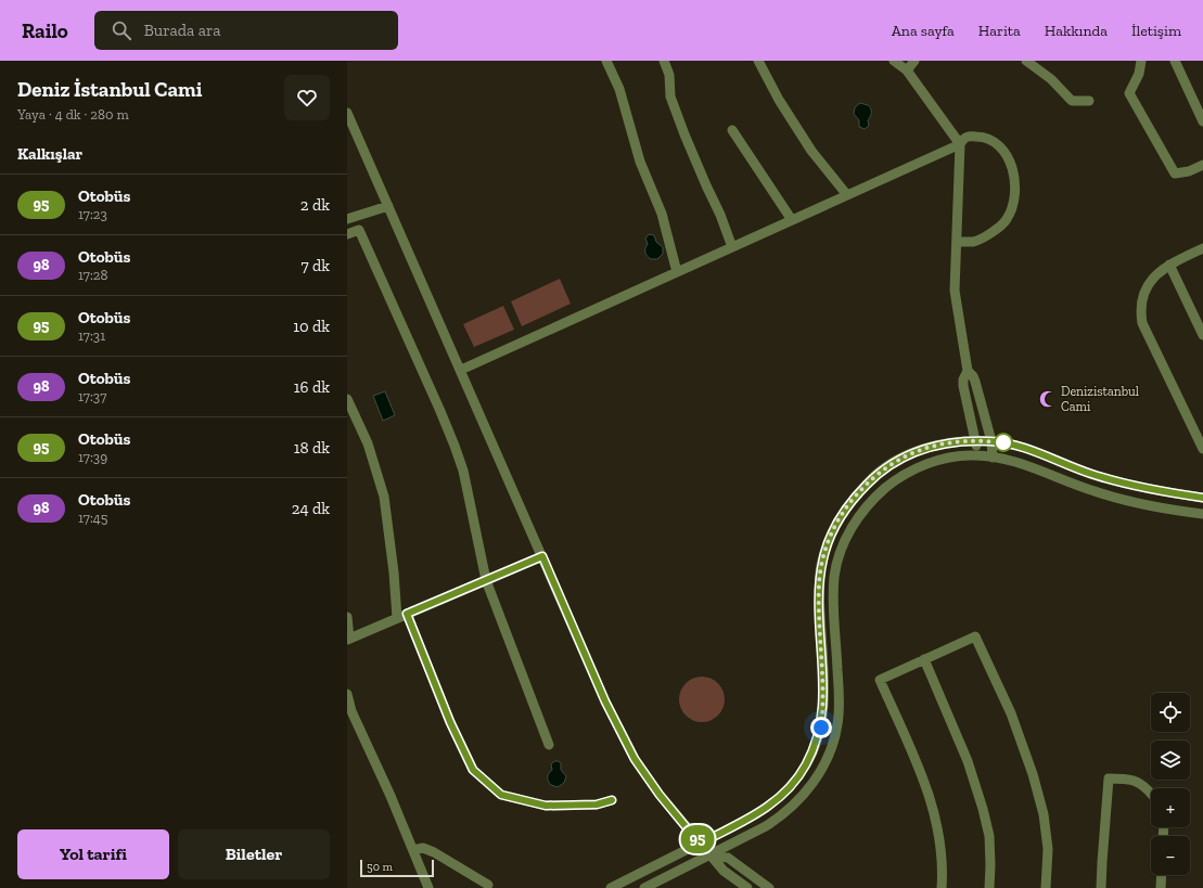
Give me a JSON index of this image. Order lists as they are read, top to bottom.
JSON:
{
  "places": {
    "mosque": ["Denizistanbul Cami"]
  },
  "lines": ["bus line 95"],
  "scale_bar": "50 m",
  "page": {
    "header": "Railo",
    "search": "Burada ara",
    "nav": [
      "Ana sayfa",
      "Harita",
      "Hakkında",
      "İletişim"
    ],
    "heading": [
      ["Deniz İstanbul Cami", "Yaya · 4 dk · 280 m"],
      "Kalkışlar"
    ],
    "on_map": "95",
    "list": [
      {
        "mark": "95",
        "name": "Otobüs",
        "note": "17:23",
        "value": "2 dk"
      },
      {
        "mark": "98",
        "name": "Otobüs",
        "note": "17:28",
        "value": "7 dk"
      },
      {
        "mark": "95",
        "name": "Otobüs",
        "note": "17:31",
        "value": "10 dk"
      },
      {
        "mark": "98",
        "name": "Otobüs",
        "note": "17:37",
        "value": "16 dk"
      },
      {
        "mark": "95",
        "name": "Otobüs",
        "note": "17:39",
        "value": "18 dk"
      },
      {
        "mark": "98",
        "name": "Otobüs",
        "note": "17:45",
        "value": "24 dk"
      }
    ],
    "map_buttons": ["+", "−"],
    "buttons": ["Yol tarifi", "Biletler"],
    "scale": "50 m"
  }
}
